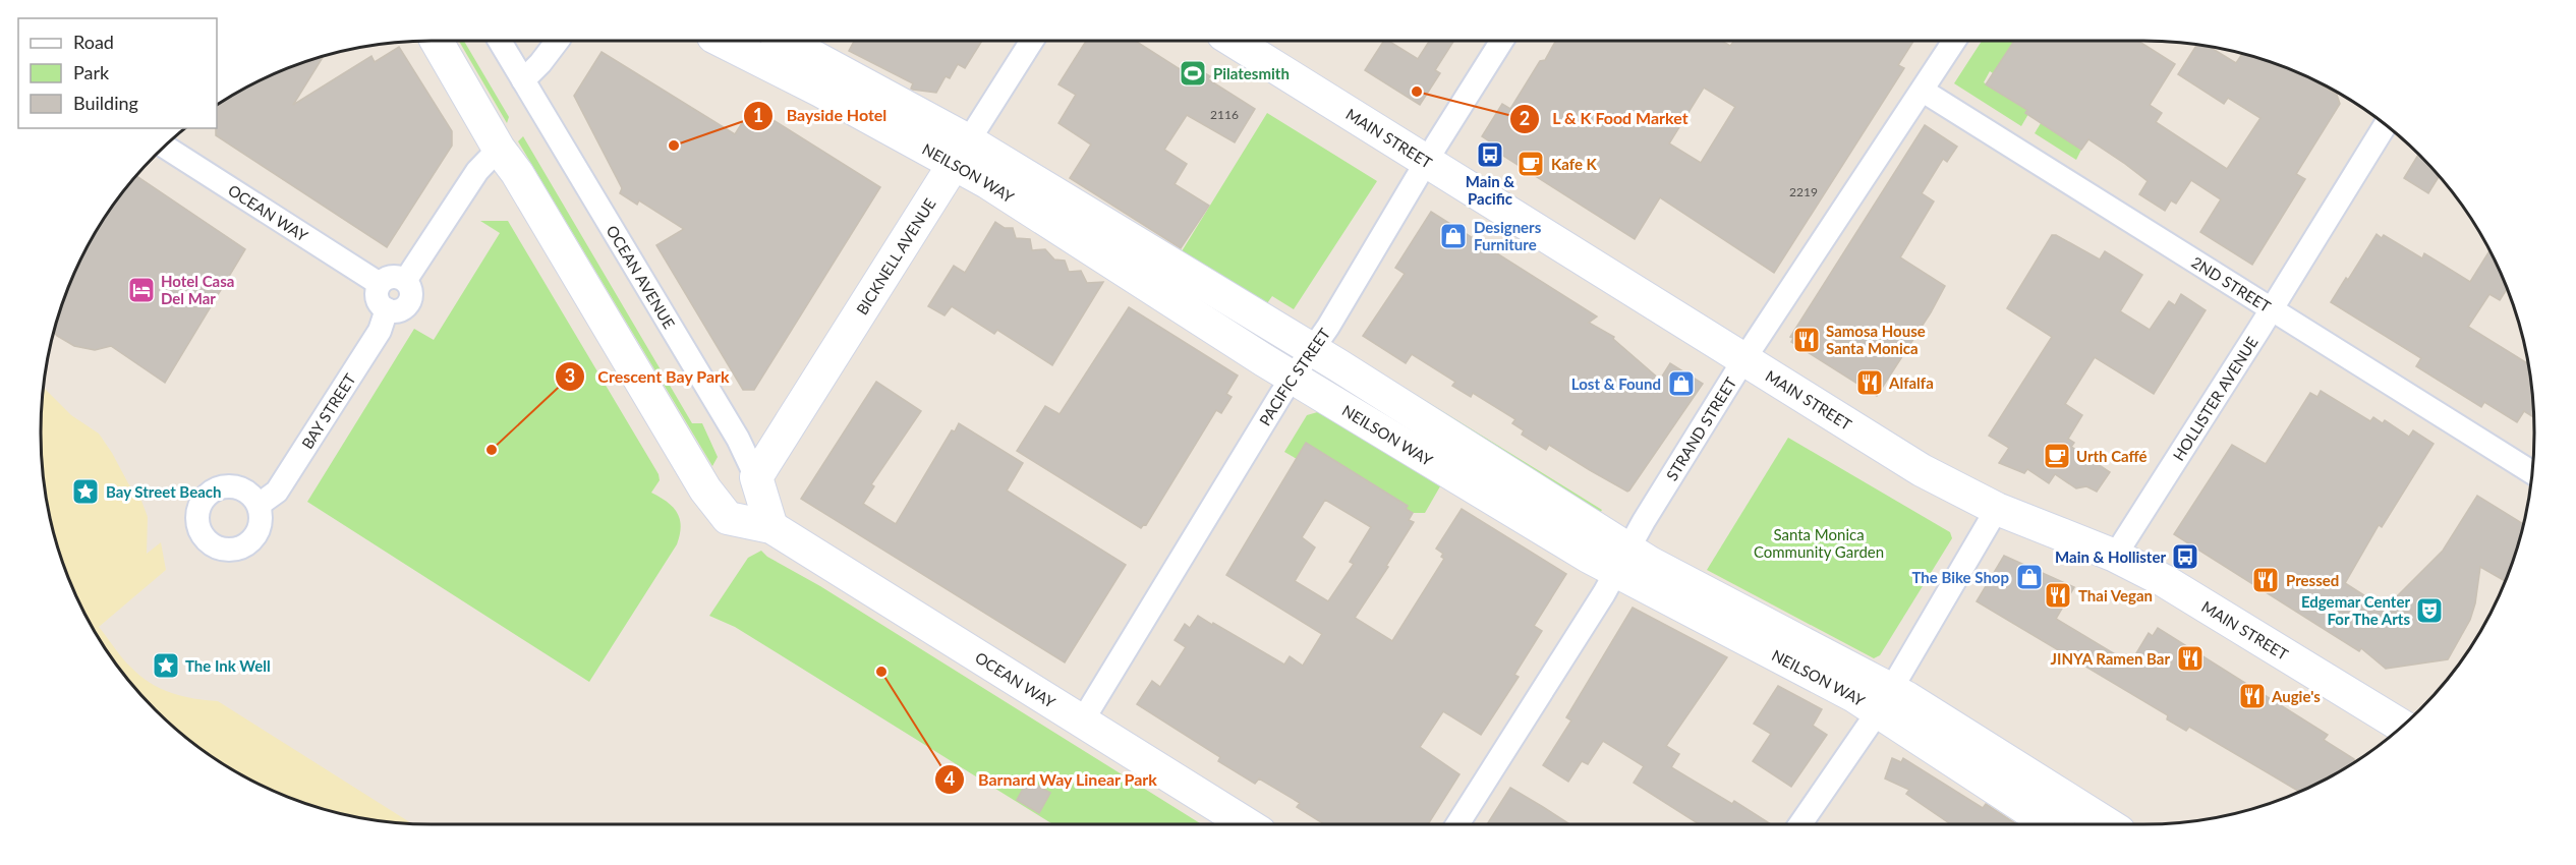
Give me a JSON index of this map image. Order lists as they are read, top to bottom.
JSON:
{
  "streets": {
    "street": [
      "MAIN STREET",
      "NEILSON WAY",
      "OCEAN WAY",
      "BICKNELL AVENUE",
      "OCEAN AVENUE",
      "2ND STREET",
      "PACIFIC STREET",
      "HOLLISTER AVENUE",
      "BAY STREET",
      "STRAND STREET"
    ]
  },
  "crossings": [
    ["MAIN STREET", "PACIFIC STREET"],
    ["MAIN STREET", "HOLLISTER AVENUE"],
    ["MAIN STREET", "STRAND STREET"],
    ["NEILSON WAY", "BICKNELL AVENUE"],
    ["NEILSON WAY", "PACIFIC STREET"],
    ["NEILSON WAY", "STRAND STREET"],
    ["OCEAN WAY", "PACIFIC STREET"],
    ["OCEAN WAY", "BAY STREET"],
    ["BICKNELL AVENUE", "OCEAN AVENUE"],
    ["2ND STREET", "HOLLISTER AVENUE"],
    ["2ND STREET", "STRAND STREET"]
  ],
  "parks": ["Santa Monica Community Garden"],
  "places": {
    "sports": ["Pilatesmith"],
    "other": [
      "L & K Food Market",
      "Bayside Hotel",
      "Crescent Bay Park",
      "Barnard Way Linear Park"
    ],
    "bus stop": ["Main & Pacific", "Main & Hollister"],
    "cafe": ["Kafe K", "Urth Caffé"],
    "shop": ["Designers Furniture", "Lost & Found", "The Bike Shop"],
    "hotel": ["Hotel Casa Del Mar"],
    "restaurant": [
      "Samosa House Santa Monica",
      "Alfalfa",
      "Pressed",
      "Thai Vegan",
      "JINYA Ramen Bar",
      "Augie's"
    ],
    "place": ["Bay Street Beach", "The Ink Well"],
    "theatre": ["Edgemar Center For The Arts"]
  },
  "house_numbers": ["2116", "2219"],
  "legend": ["Road", "Park", "Building"]
}
